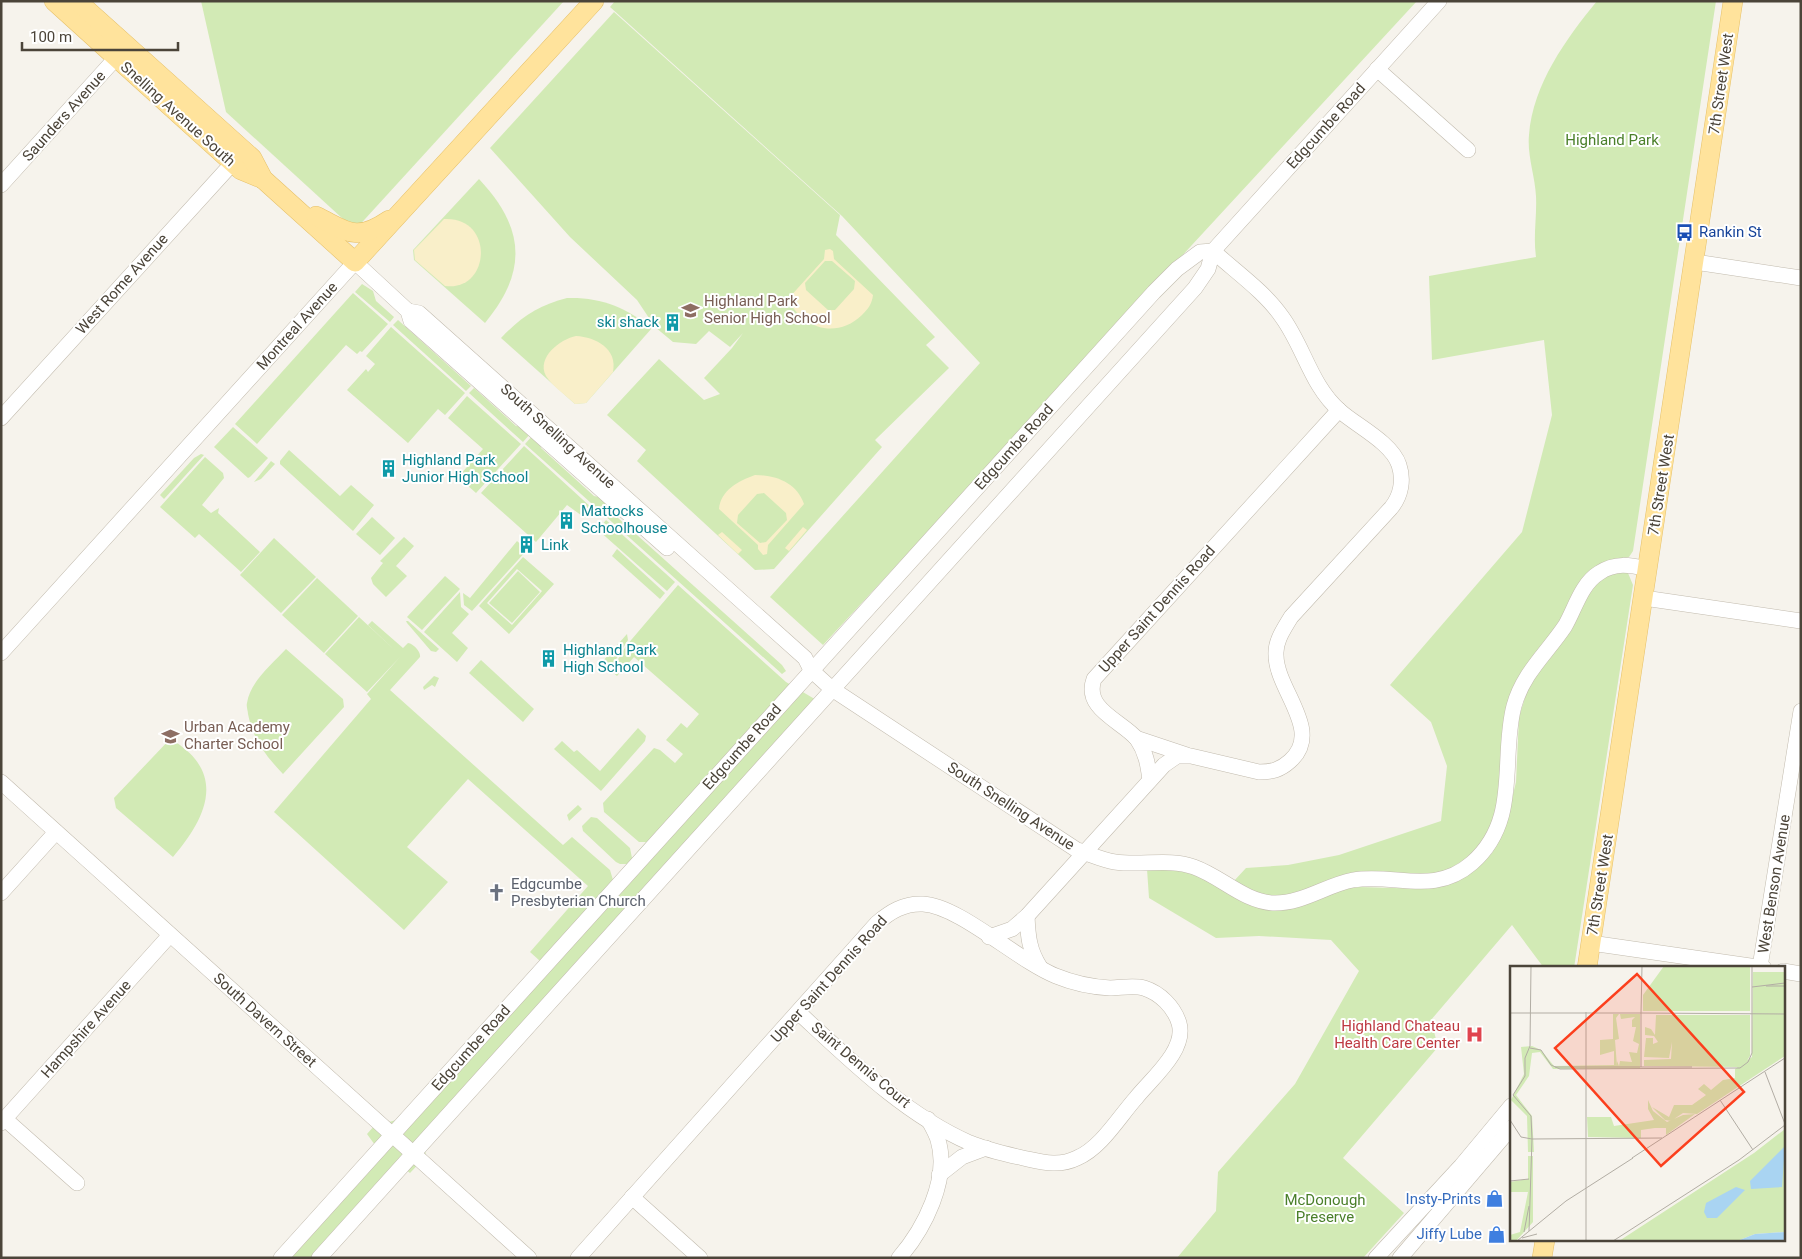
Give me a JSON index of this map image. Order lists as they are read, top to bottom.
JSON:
{
  "streets": {
    "main road": ["7th Street West", "Snelling Avenue South", "Montreal Avenue"],
    "street": [
      "Saunders Avenue",
      "Edgcumbe Road",
      "West Rome Avenue",
      "South Snelling Avenue",
      "Upper Saint Dennis Road",
      "West Benson Avenue",
      "South Davern Street",
      "Hampshire Avenue",
      "Saint Dennis Court"
    ]
  },
  "crossings": [
    ["7th Street West", "South Snelling Avenue"],
    ["Snelling Avenue South", "Saunders Avenue"],
    ["Snelling Avenue South", "West Rome Avenue"],
    ["Snelling Avenue South", "Montreal Avenue"],
    ["Snelling Avenue South", "South Snelling Avenue"],
    ["Edgcumbe Road", "South Snelling Avenue"],
    ["Edgcumbe Road", "South Davern Street"],
    ["Montreal Avenue", "South Snelling Avenue"],
    ["Upper Saint Dennis Road", "Saint Dennis Court"],
    ["South Davern Street", "Hampshire Avenue"]
  ],
  "parks": ["Highland Park", "McDonough Preserve"],
  "places": {
    "bus stop": ["Rankin St"],
    "school or university": ["Highland Park Senior High School", "Urban Academy Charter School"],
    "building": [
      "ski shack",
      "Highland Park Junior High School",
      "Mattocks Schoolhouse",
      "Link",
      "Highland Park High School"
    ],
    "church": ["Edgcumbe Presbyterian Church"],
    "hospital": ["Highland Chateau Health Care Center"],
    "shop": ["Insty-Prints", "Jiffy Lube"]
  },
  "scale_bar": "100 m"
}
